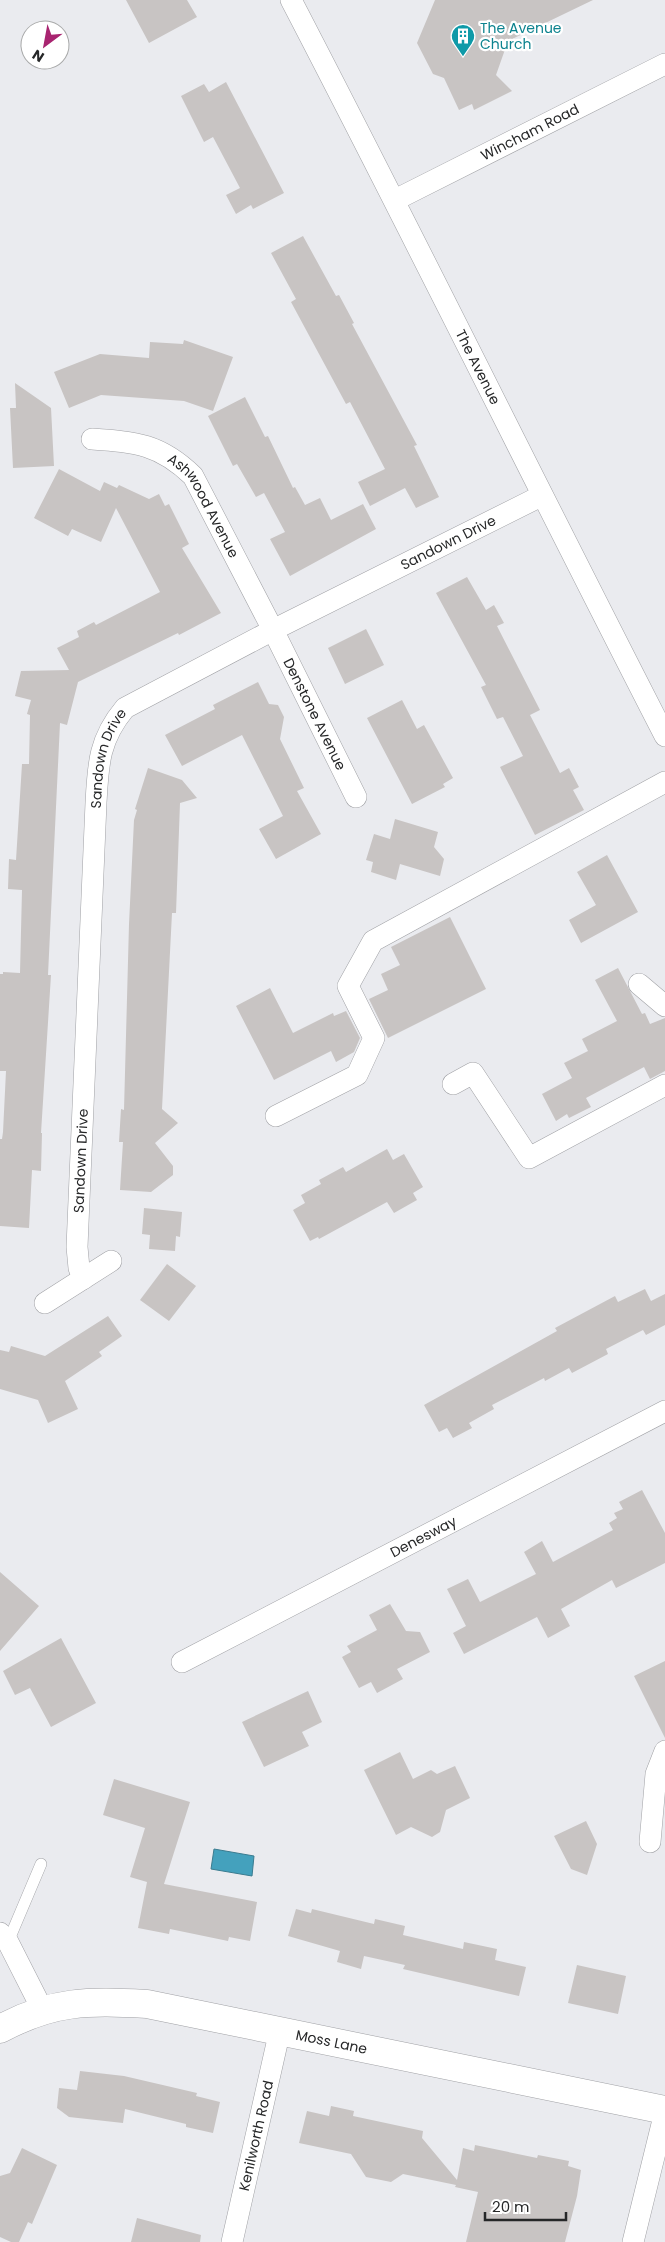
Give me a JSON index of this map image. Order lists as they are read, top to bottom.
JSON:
{
  "streets": {
    "street": [
      "Wincham Road",
      "The Avenue",
      "Ashwood Avenue",
      "Sandown Drive",
      "Denstone Avenue",
      "Denesway",
      "Moss Lane",
      "Kenilworth Road"
    ]
  },
  "crossings": [
    ["Wincham Road", "The Avenue"],
    ["The Avenue", "Sandown Drive"],
    ["Ashwood Avenue", "Sandown Drive"],
    ["Ashwood Avenue", "Denstone Avenue"],
    ["Sandown Drive", "Denstone Avenue"],
    ["Moss Lane", "Kenilworth Road"]
  ],
  "places": {
    "building": ["The Avenue Church"]
  },
  "scale_bar": "20 m",
  "north": "bottom left"
}
